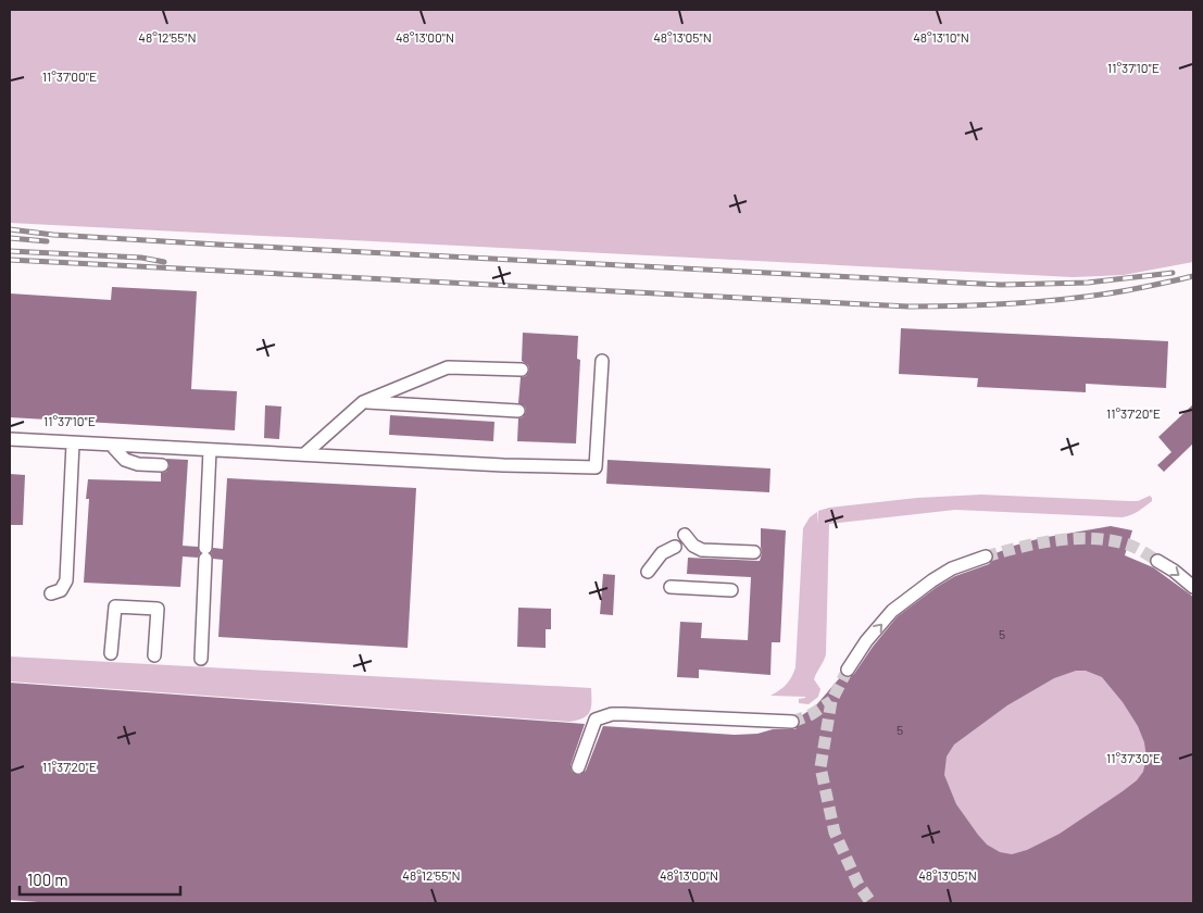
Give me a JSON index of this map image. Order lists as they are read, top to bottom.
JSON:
{
  "house_numbers": ["5", "5"],
  "scale_bar": "100 m",
  "coordinates": [
    "48°12'55\"N",
    "48°13'00\"N",
    "48°13'05\"N",
    "48°13'10\"N",
    "11°37'10\"E",
    "11°37'00\"E",
    "11°37'20\"E",
    "11°37'30\"E"
  ]
}
